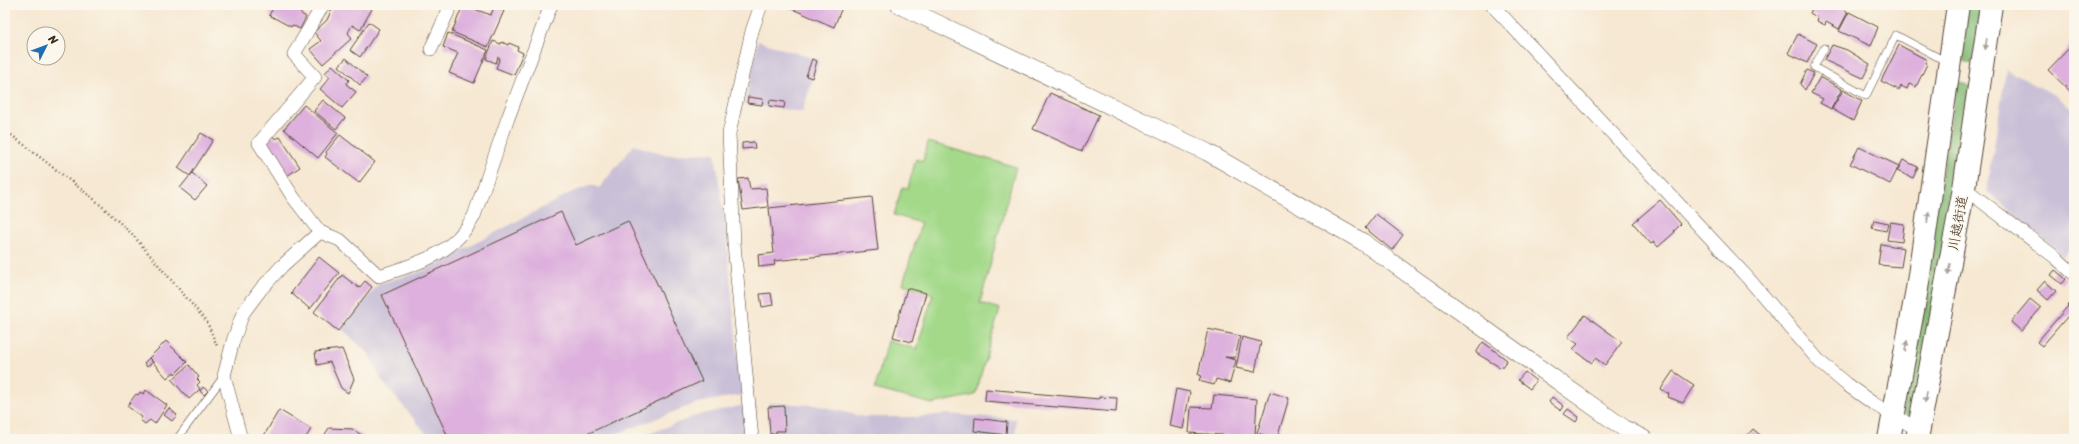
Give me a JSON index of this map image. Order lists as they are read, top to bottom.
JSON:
{
  "streets": {
    "highway": ["川越街道"]
  },
  "north": "top right"
}
